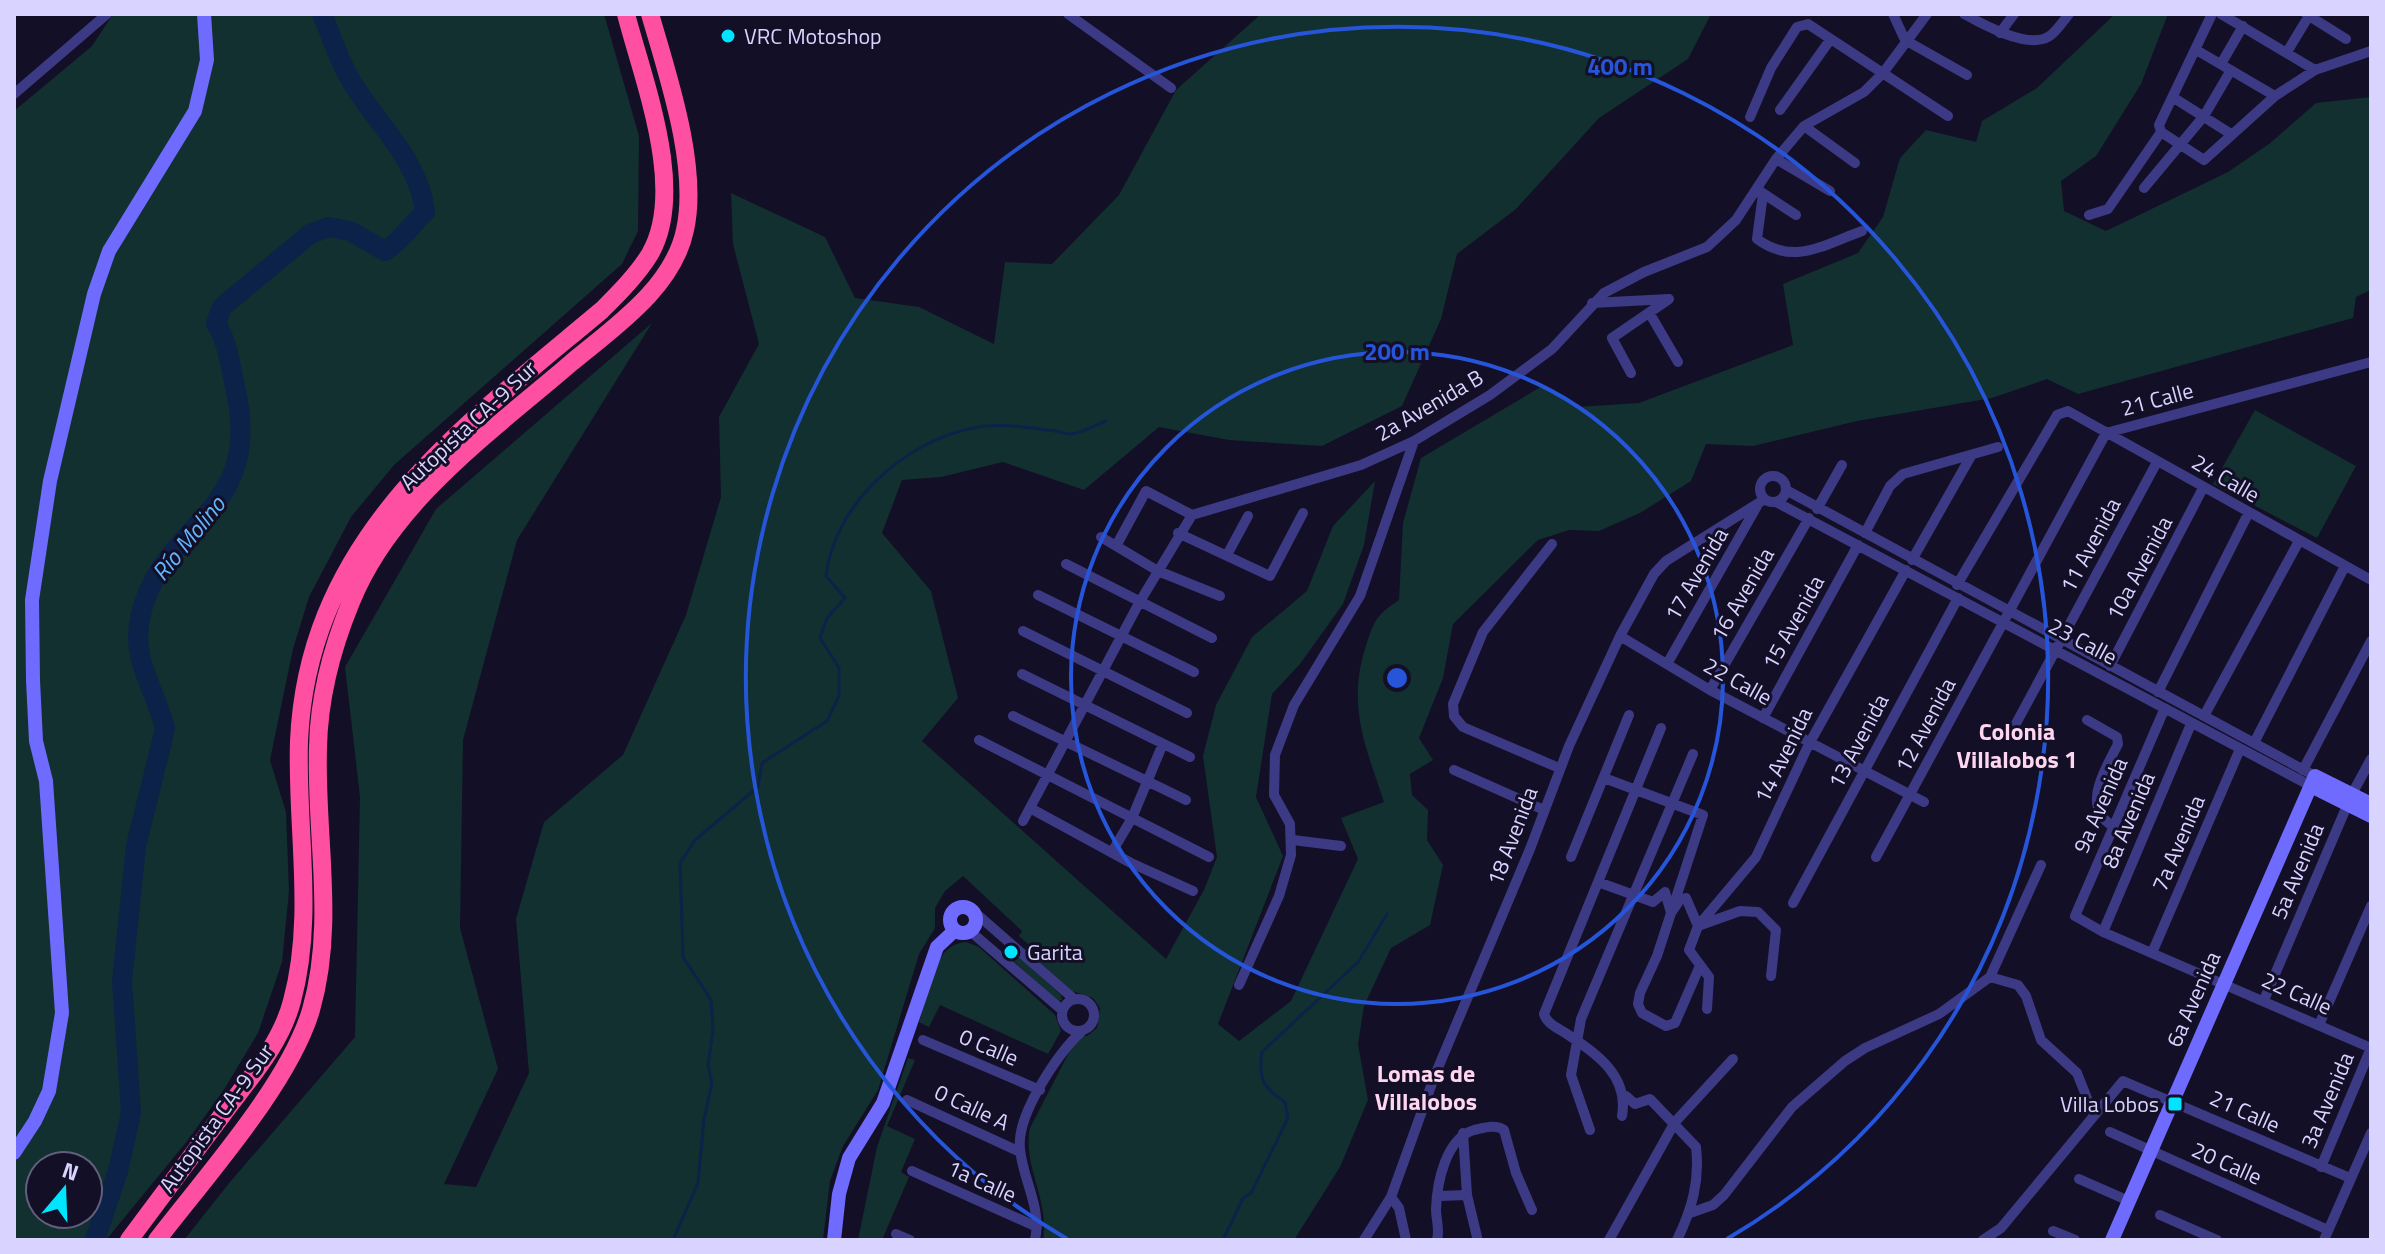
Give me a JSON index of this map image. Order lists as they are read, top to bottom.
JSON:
{
  "streets": {
    "highway": ["Autopista CA-9 Sur"],
    "main road": ["23 Calle", "6a Avenida"],
    "street": [
      "21 Calle",
      "2a Avenida B",
      "24 Calle",
      "11 Avenida",
      "10a Avenida",
      "17 Avenida",
      "16 Avenida",
      "15 Avenida",
      "22 Calle",
      "12 Avenida",
      "13 Avenida",
      "14 Avenida",
      "9a Avenida",
      "8a Avenida",
      "18 Avenida",
      "7a Avenida",
      "5a Avenida",
      "0 Calle",
      "3a Avenida",
      "0 Calle A",
      "20 Calle",
      "1a Calle"
    ]
  },
  "crossings": [
    ["21 Calle", "24 Calle"],
    ["21 Calle", "23 Calle"],
    ["21 Calle", "12 Avenida"],
    ["21 Calle", "6a Avenida"],
    ["21 Calle", "3a Avenida"],
    ["24 Calle", "11 Avenida"],
    ["24 Calle", "10a Avenida"],
    ["24 Calle", "23 Calle"],
    ["11 Avenida", "23 Calle"],
    ["10a Avenida", "23 Calle"],
    ["17 Avenida", "23 Calle"],
    ["17 Avenida", "22 Calle"],
    ["17 Avenida", "18 Avenida"],
    ["16 Avenida", "23 Calle"],
    ["16 Avenida", "22 Calle"],
    ["15 Avenida", "23 Calle"],
    ["15 Avenida", "22 Calle"],
    ["23 Calle", "12 Avenida"],
    ["23 Calle", "13 Avenida"],
    ["23 Calle", "14 Avenida"],
    ["23 Calle", "9a Avenida"],
    ["23 Calle", "8a Avenida"],
    ["23 Calle", "18 Avenida"],
    ["23 Calle", "7a Avenida"],
    ["23 Calle", "5a Avenida"],
    ["23 Calle", "6a Avenida"],
    ["22 Calle", "12 Avenida"],
    ["22 Calle", "13 Avenida"],
    ["22 Calle", "14 Avenida"],
    ["22 Calle", "9a Avenida"],
    ["22 Calle", "8a Avenida"],
    ["22 Calle", "18 Avenida"],
    ["22 Calle", "7a Avenida"],
    ["22 Calle", "5a Avenida"],
    ["22 Calle", "6a Avenida"],
    ["22 Calle", "3a Avenida"],
    ["6a Avenida", "20 Calle"]
  ],
  "districts": ["Colonia Villalobos 1", "Lomas de Villalobos"],
  "water": ["Río Molino"],
  "places": {
    "other": ["VRC Motoshop", "Garita"],
    "transit": ["Villa Lobos"]
  },
  "north": "top",
  "rings": ["400 m", "200 m"]
}
